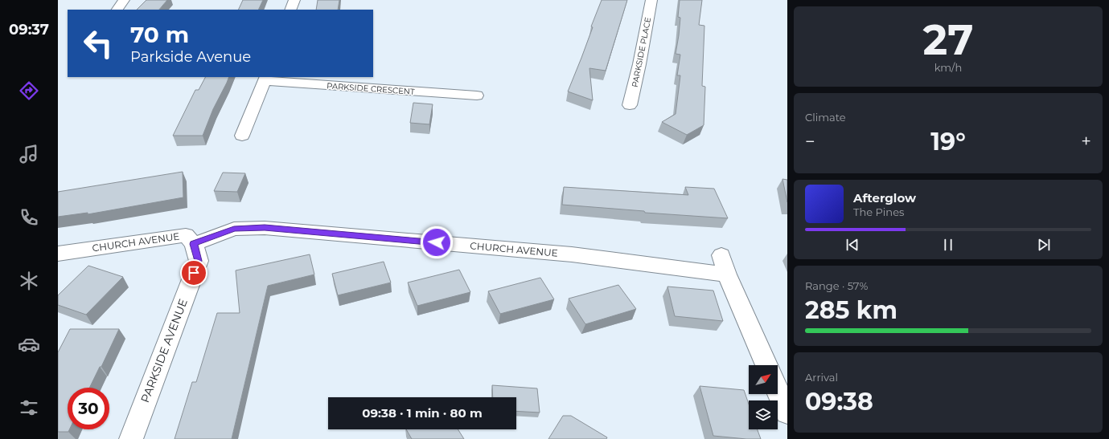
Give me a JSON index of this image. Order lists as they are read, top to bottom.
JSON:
{
  "streets": {
    "street": [
      "PARKSIDE PLACE",
      "PARKSIDE CRESCENT",
      "CHURCH AVENUE",
      "PARKSIDE AVENUE"
    ]
  },
  "crossings": [
    ["CHURCH AVENUE", "PARKSIDE AVENUE"]
  ],
  "north": "top right",
  "page": {
    "tabs": "09:37",
    "tile": [
      ["27", "km/h"],
      "Climate",
      ["Range · 57%", "285 km"],
      ["Arrival", "09:38"]
    ],
    "turn": ["70 m", "Parkside Avenue"],
    "heat": ["−", "19°", "+"],
    "song": ["Afterglow", "The Pines"],
    "limit": "30",
    "trip": "09:38 · 1 min · 80 m"
  }
}
